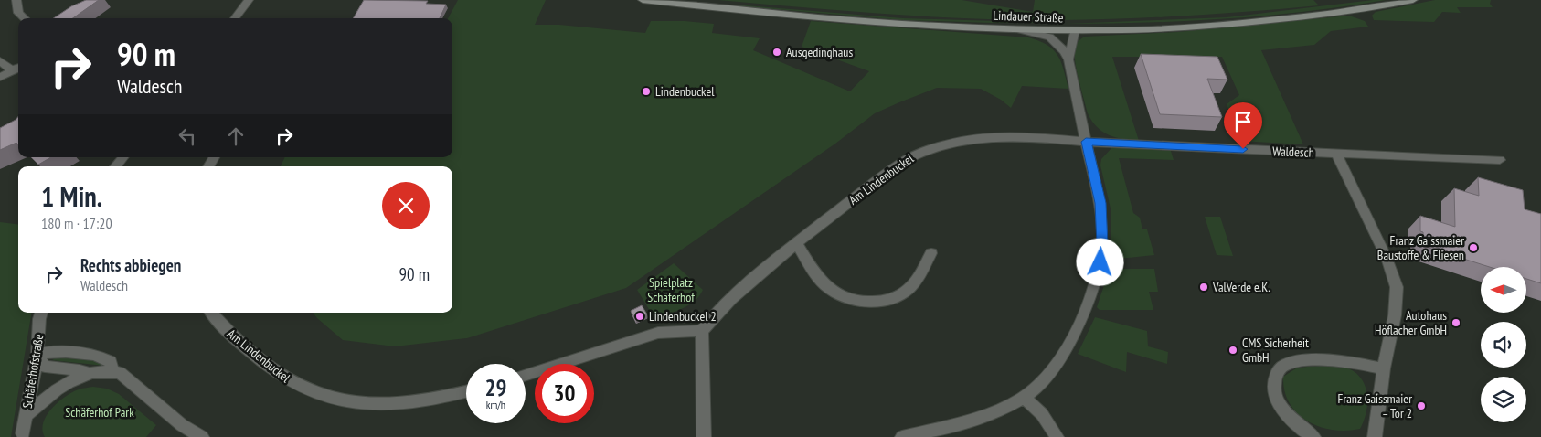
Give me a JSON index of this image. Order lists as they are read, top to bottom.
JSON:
{
  "streets": {
    "main road": ["Lindauer Straße"],
    "street": ["Waldesch", "Am Lindenbuckel", "Schäferhofstraße"]
  },
  "crossings": [
    ["Waldesch", "Am Lindenbuckel"]
  ],
  "parks": ["Spielplatz Schäferhof", "Schäferhof Park"],
  "places": [
    "Ausgedinghaus",
    "Lindenbuckel",
    "Franz Gaissmaier Baustoffe & Fliesen",
    "ValVerde e.K.",
    "Lindenbuckel 2",
    "Autohaus Höflacher GmbH",
    "CMS Sicherheit GmbH",
    "Franz Gaissmaier – Tor 2"
  ],
  "north": "left",
  "page": {
    "turn": ["90 m", "Waldesch"],
    "heading": ["1 Min.", "180 m · 17:20"],
    "list": [
      {
        "name": "Rechts abbiegen",
        "note": "Waldesch",
        "value": "90 m"
      }
    ],
    "speed": "29 km/h",
    "limit": "30"
  }
}
